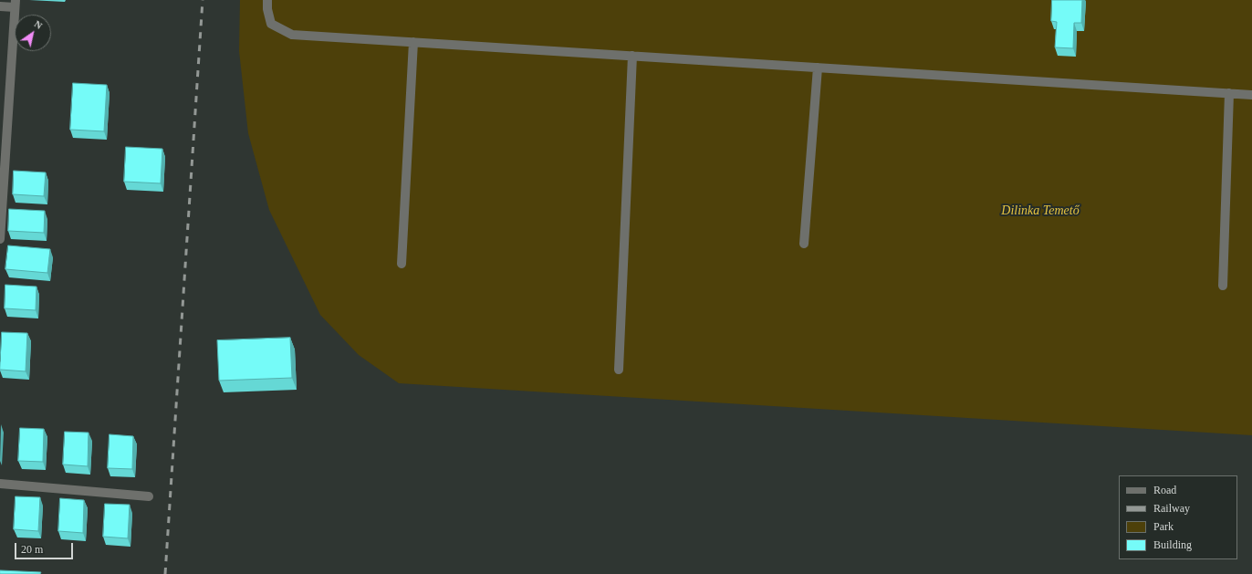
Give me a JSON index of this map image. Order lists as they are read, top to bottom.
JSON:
{
  "parks": ["Dilinka Temető"],
  "legend": [
    "Road",
    "Railway",
    "Park",
    "Building"
  ],
  "scale_bar": "20 m",
  "north": "top right"
}
